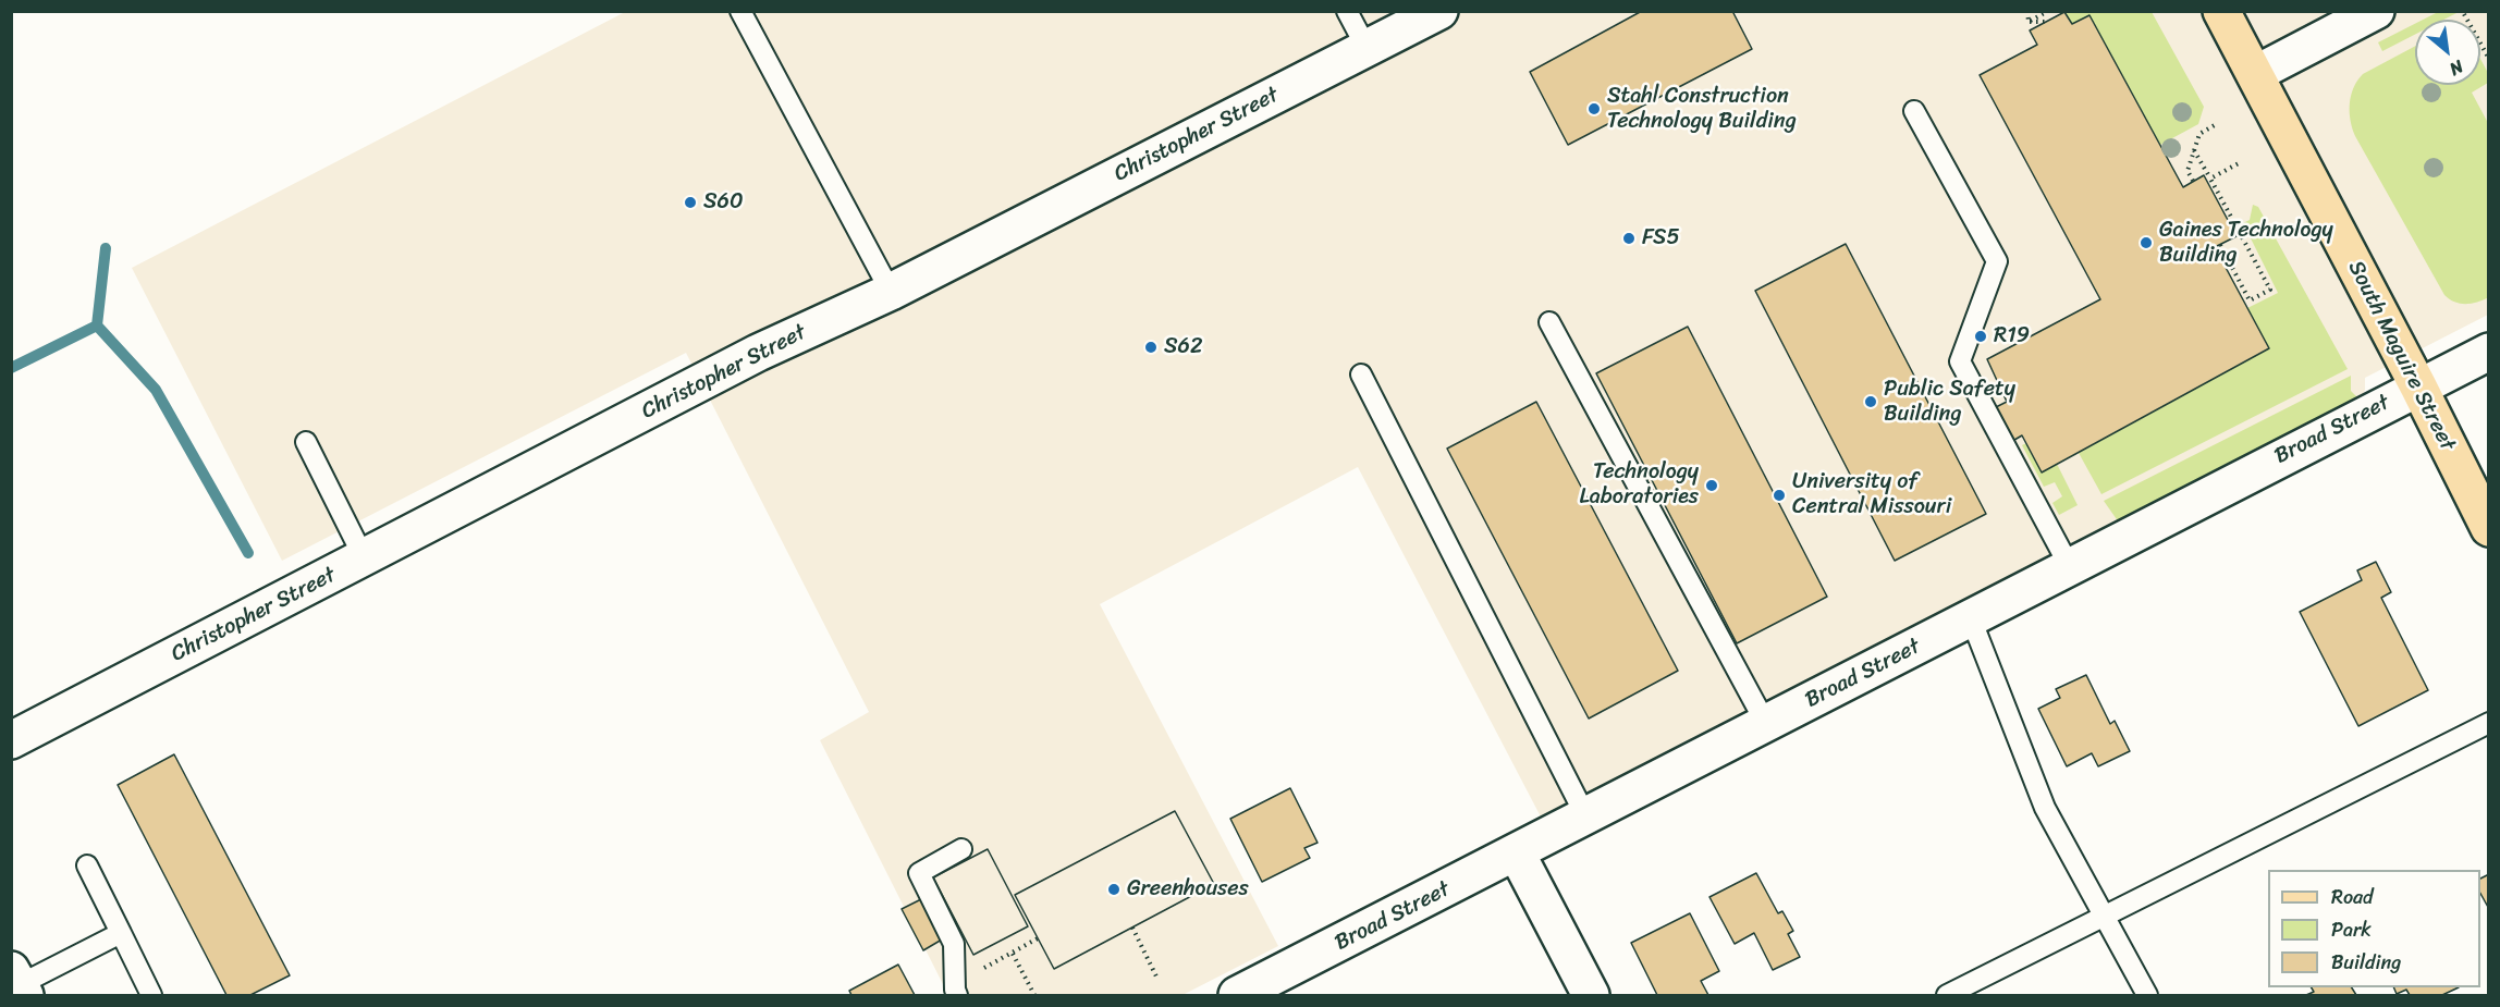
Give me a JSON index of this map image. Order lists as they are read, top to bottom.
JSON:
{
  "streets": {
    "main road": ["South Maguire Street"],
    "street": ["Christopher Street", "Broad Street"]
  },
  "crossings": [
    ["South Maguire Street", "Broad Street"]
  ],
  "places": [
    "Stahl Construction Technology Building",
    "S60",
    "FS5",
    "Gaines Technology Building",
    "R19",
    "S62",
    "Public Safety Building",
    "Technology Laboratories",
    "University of Central Missouri",
    "Greenhouses"
  ],
  "legend": ["Road", "Park", "Building"],
  "north": "bottom right"
}
